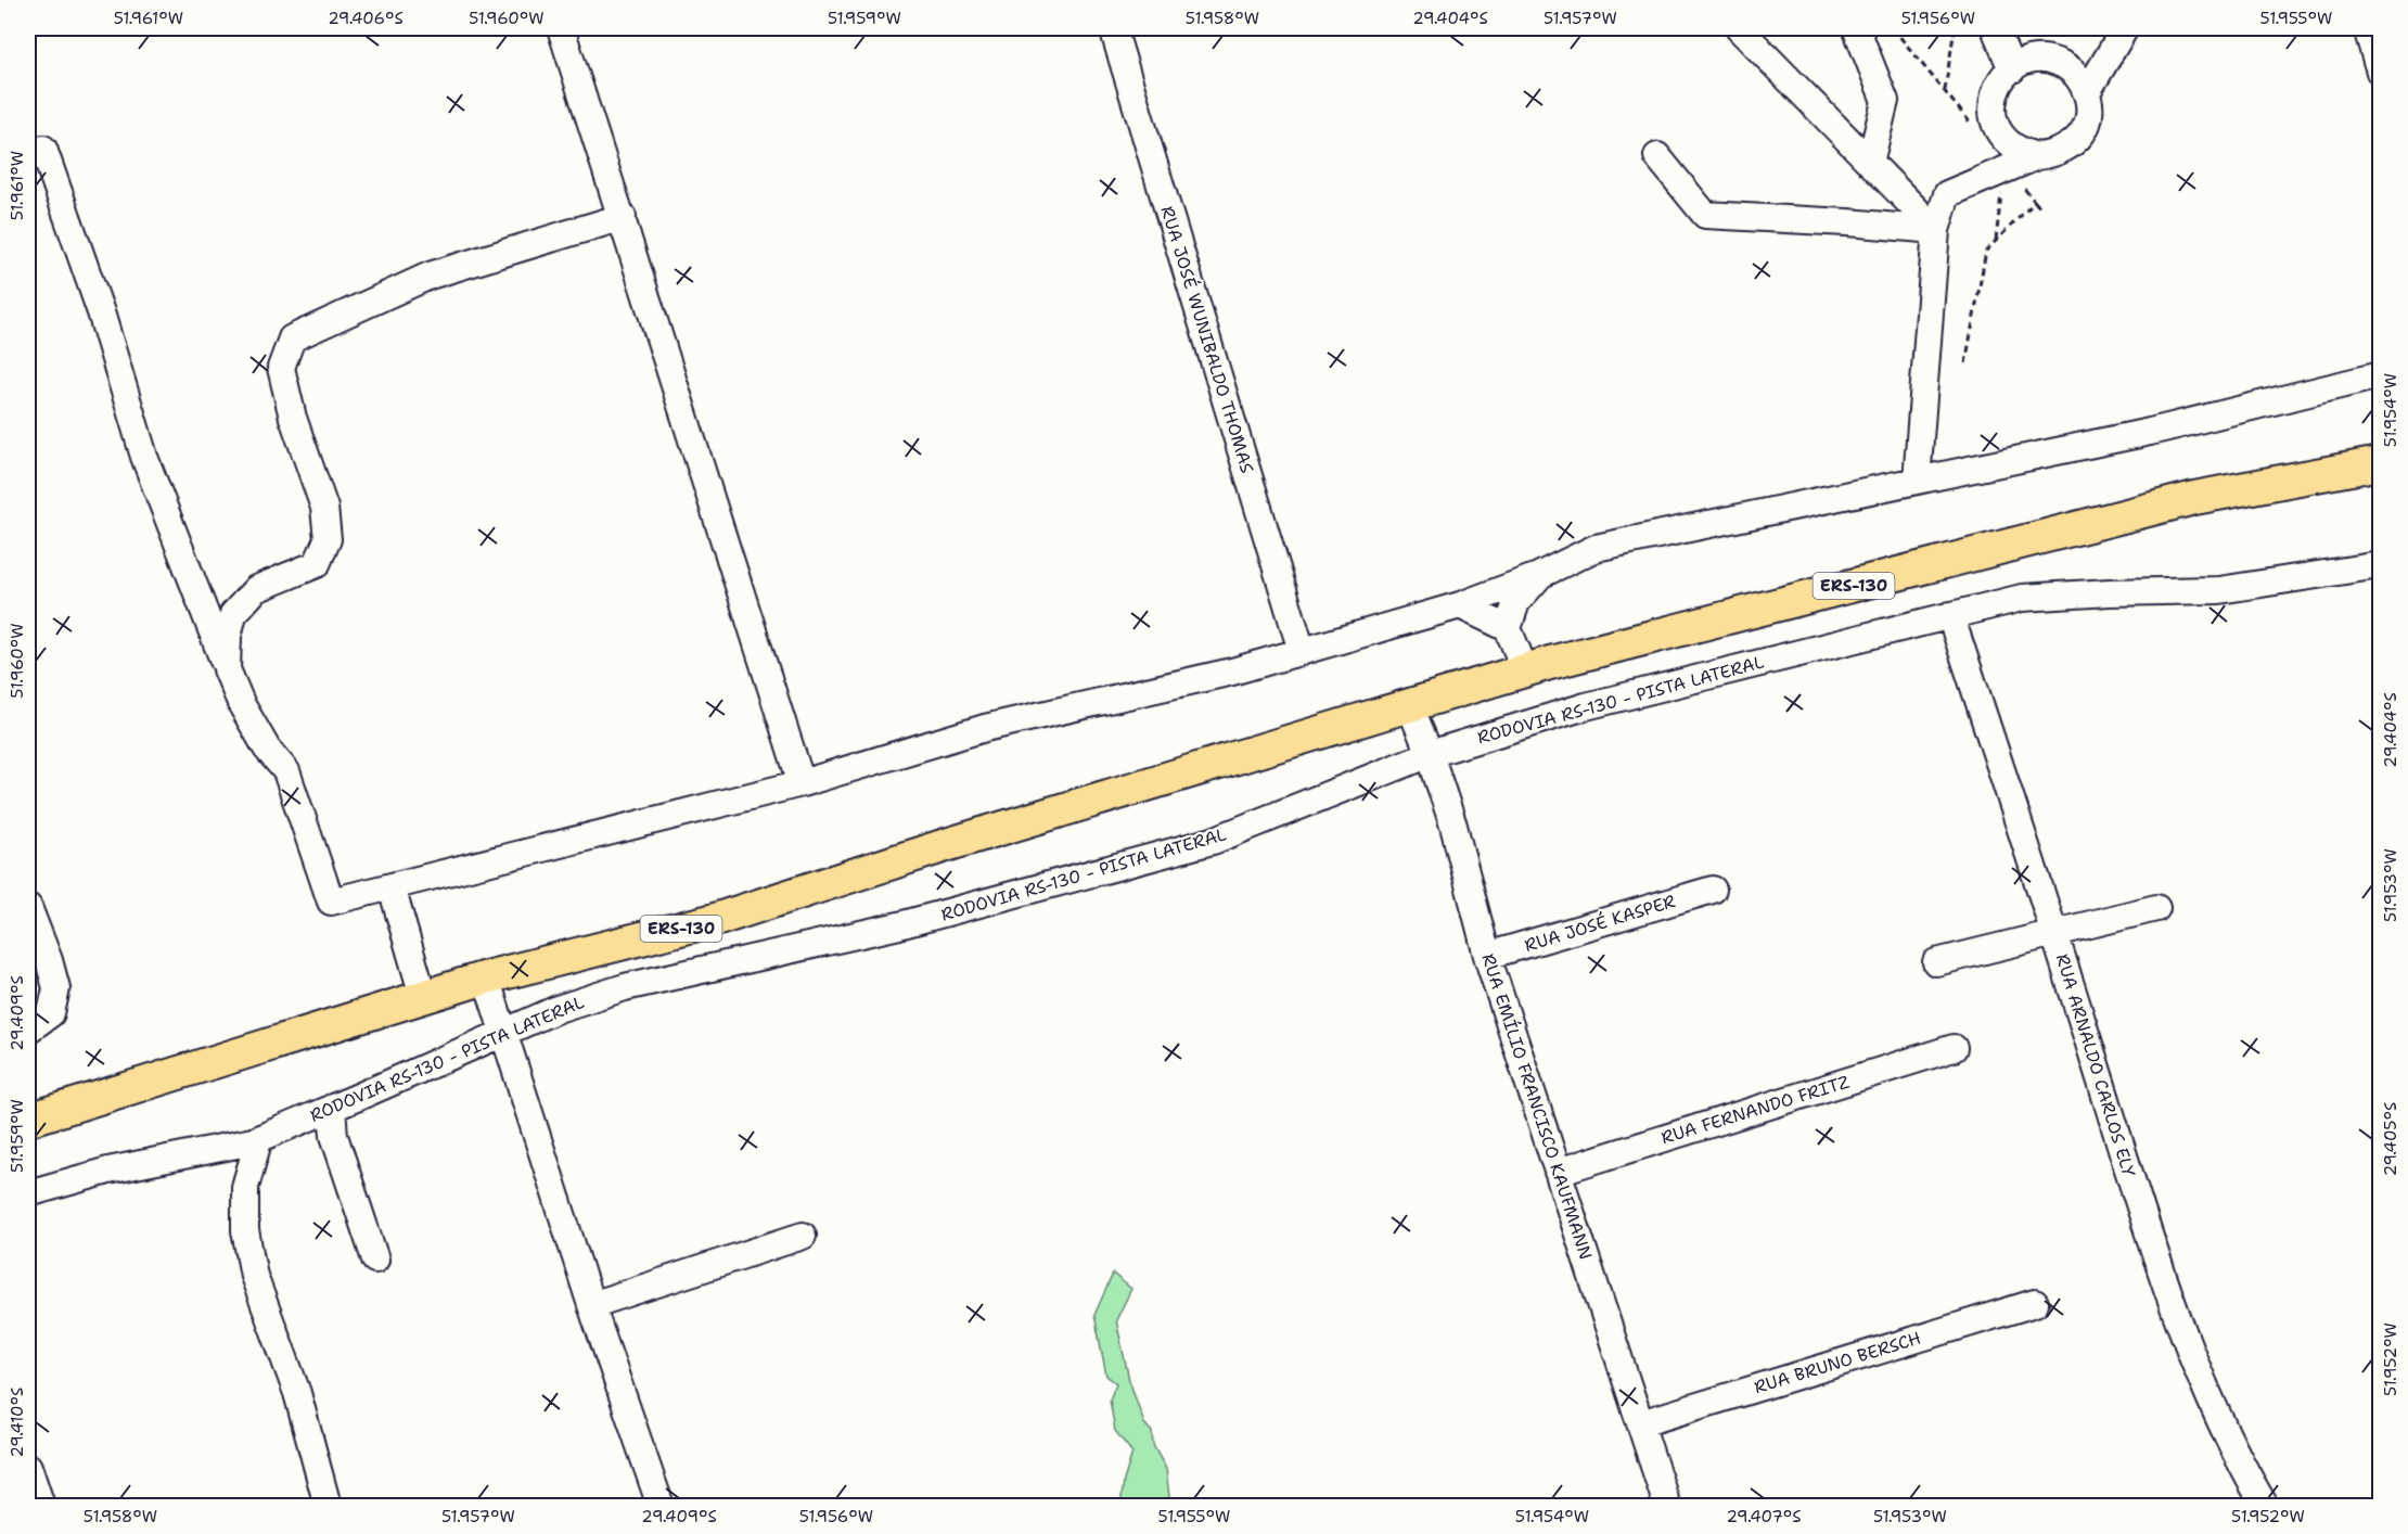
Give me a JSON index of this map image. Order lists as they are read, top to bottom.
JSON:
{
  "streets": {
    "main road": ["ERS-130"],
    "street": [
      "RUA JOSÉ WUNIBALDO THOMAS",
      "RODOVIA RS-130 - PISTA LATERAL",
      "RUA JOSÉ KASPER",
      "RUA ARNALDO CARLOS ELY",
      "RUA EMÍLIO FRANCISCO KAUFMANN",
      "RUA FERNANDO FRITZ",
      "RUA BRUNO BERSCH"
    ]
  },
  "crossings": [
    ["ERS-130", "RUA EMÍLIO FRANCISCO KAUFMANN"],
    ["RODOVIA RS-130 - PISTA LATERAL", "RUA ARNALDO CARLOS ELY"],
    ["RODOVIA RS-130 - PISTA LATERAL", "RUA EMÍLIO FRANCISCO KAUFMANN"],
    ["RUA JOSÉ KASPER", "RUA EMÍLIO FRANCISCO KAUFMANN"],
    ["RUA EMÍLIO FRANCISCO KAUFMANN", "RUA FERNANDO FRITZ"],
    ["RUA EMÍLIO FRANCISCO KAUFMANN", "RUA BRUNO BERSCH"]
  ],
  "coordinates": [
    "51.961°W",
    "29.406°S",
    "51.960°W",
    "51.959°W",
    "51.958°W",
    "29.404°S",
    "51.957°W",
    "51.956°W",
    "51.955°W",
    "51.954°W",
    "51.953°W",
    "29.409°S",
    "29.405°S",
    "51.952°W",
    "29.410°S",
    "29.407°S"
  ]
}
